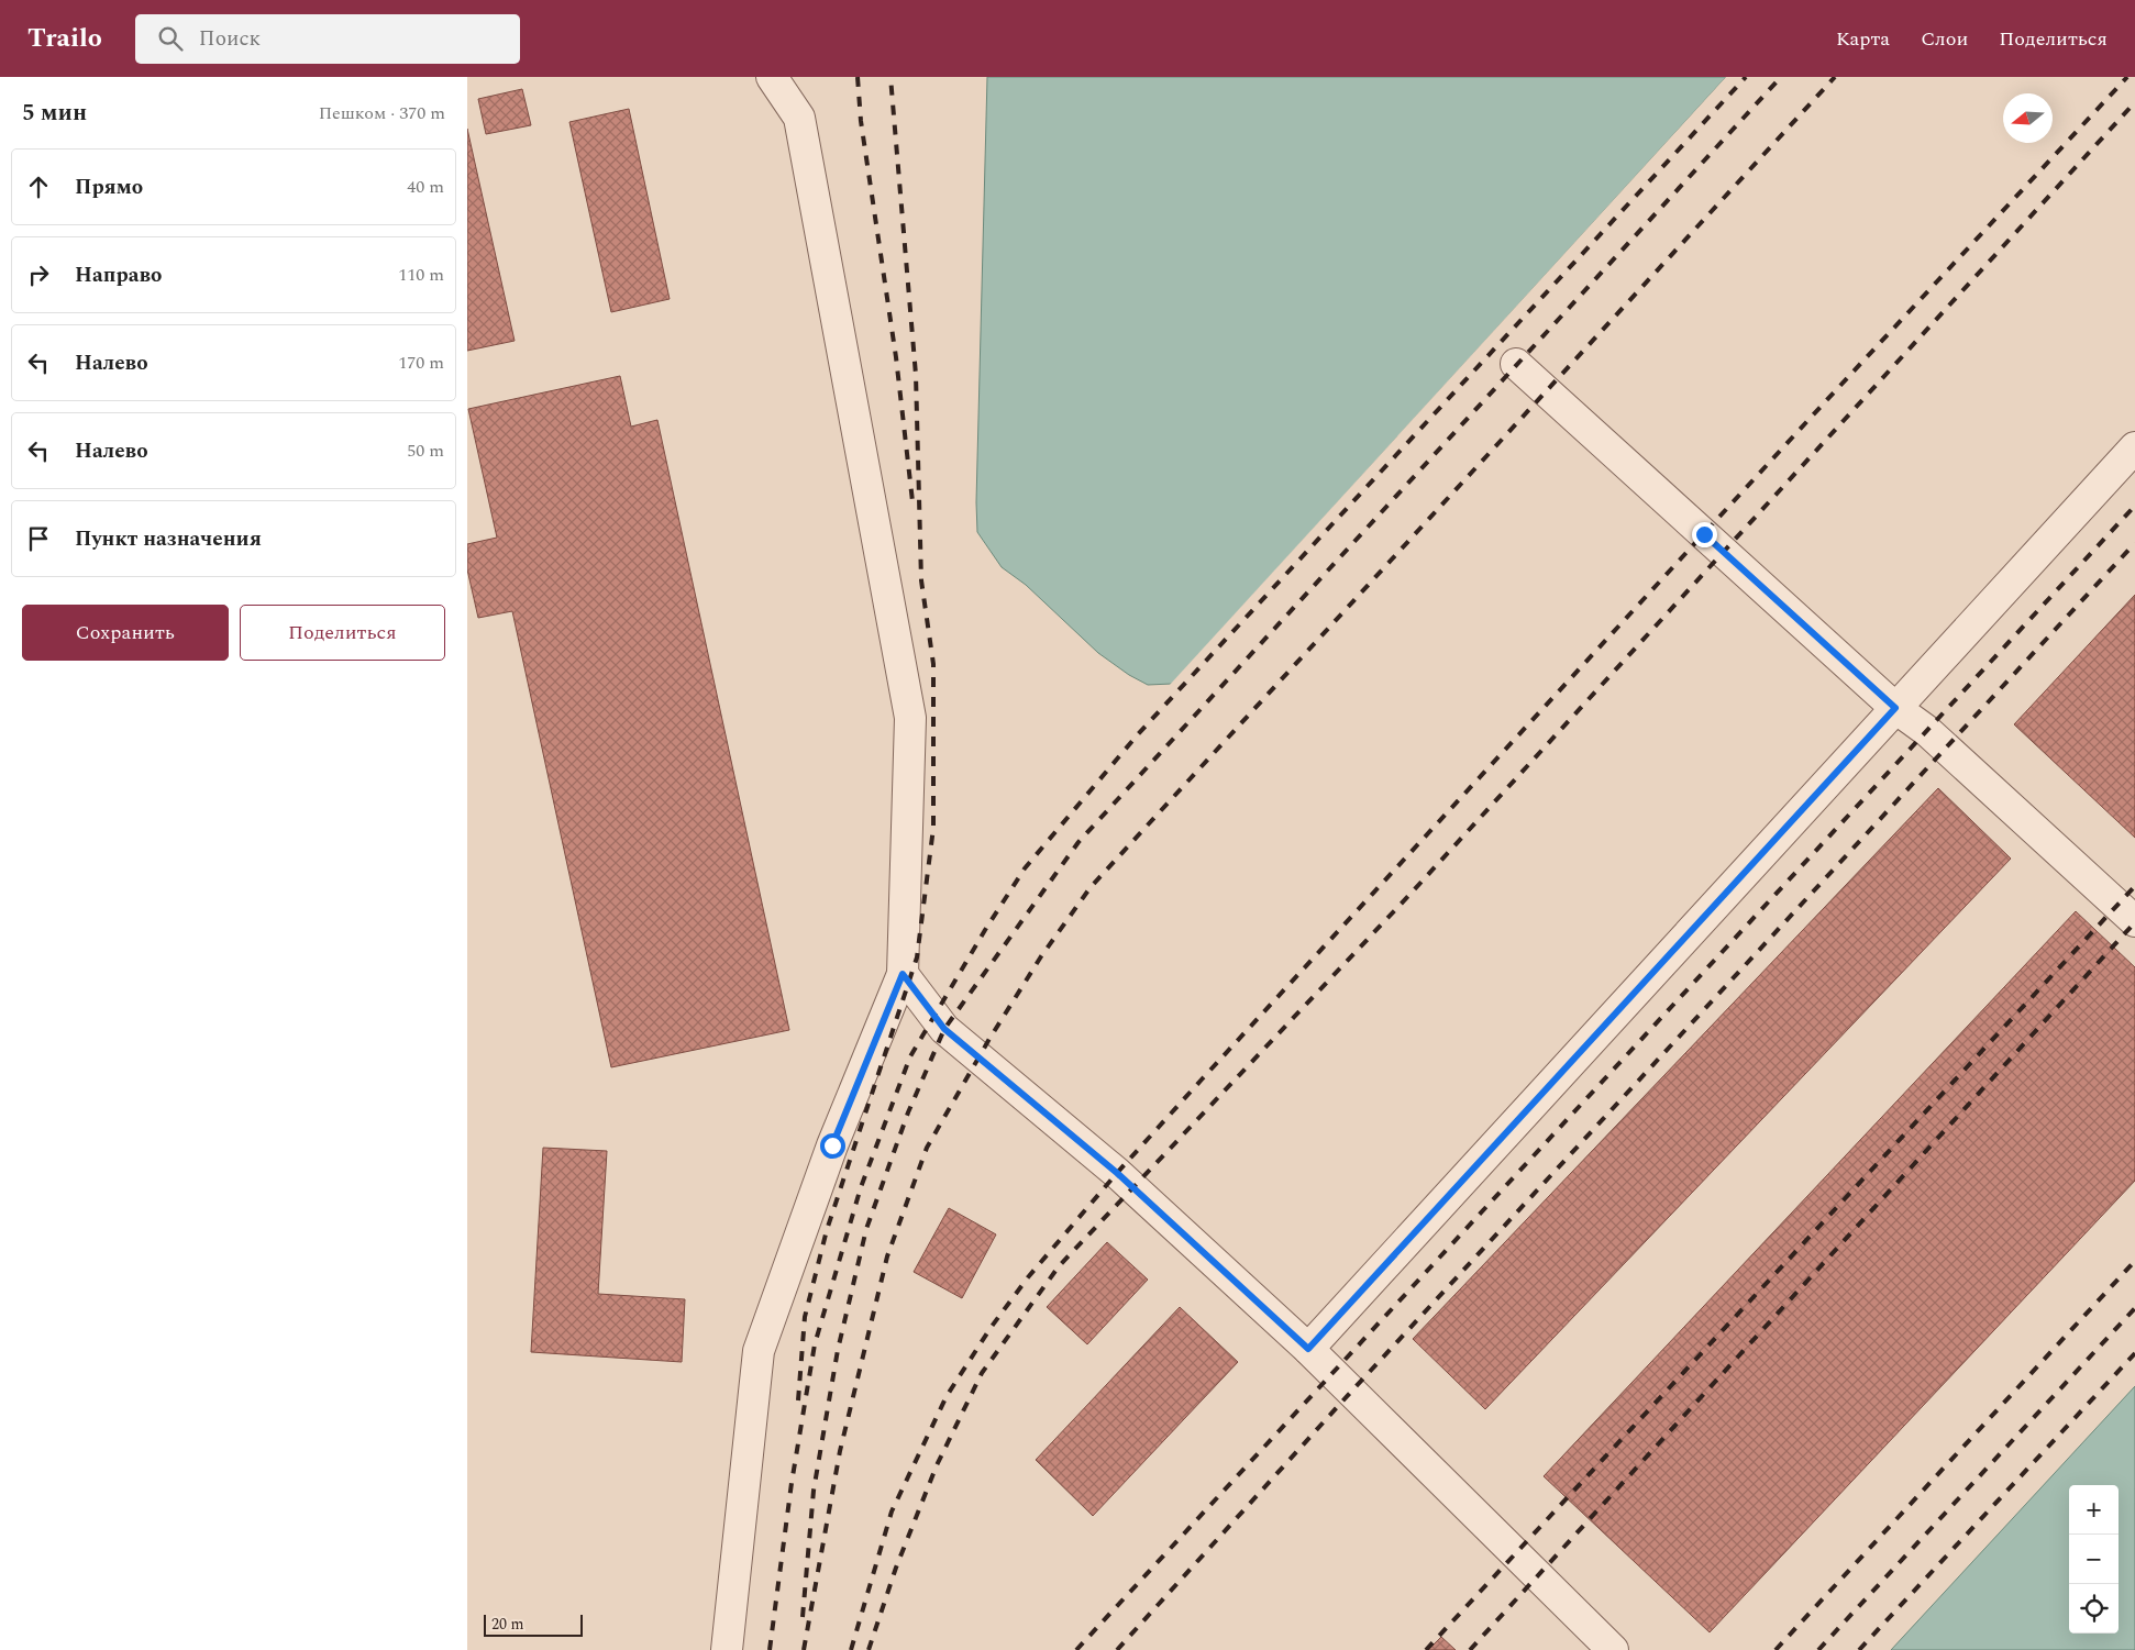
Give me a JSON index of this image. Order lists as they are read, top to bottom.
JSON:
{
  "scale_bar": "20 m",
  "north": "left",
  "page": {
    "header": "Trailo",
    "search": "Поиск",
    "nav": ["Карта", "Слои", "Поделиться"],
    "heading": ["5 мин", "Пешком · 370 m"],
    "list": [
      ["Прямо", "40 m"],
      ["Направо", "110 m"],
      ["Налево", "170 m"],
      ["Налево", "50 m"],
      "Пункт назначения"
    ],
    "buttons": ["Сохранить", "Поделиться"],
    "map_buttons": ["+", "−"],
    "scale": "20 m"
  }
}
